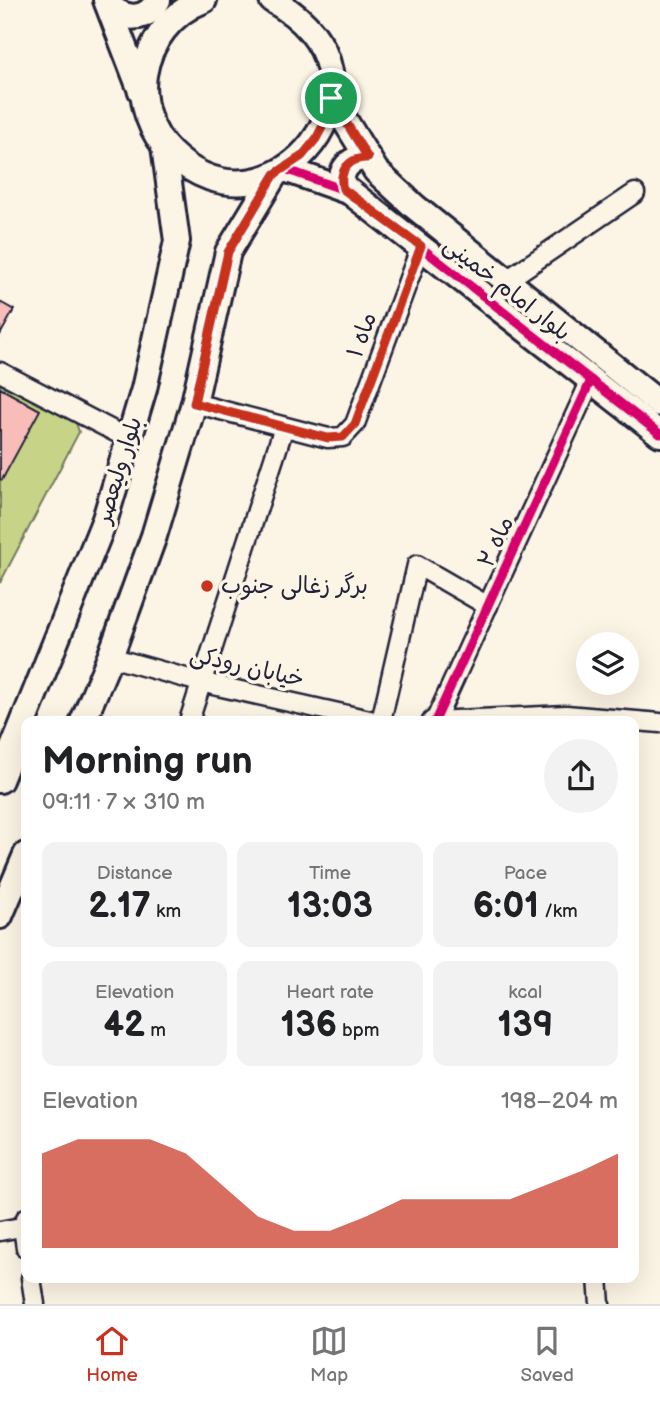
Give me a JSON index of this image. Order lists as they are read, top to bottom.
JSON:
{
  "streets": {
    "main road": ["بلوار امام خمینی", "بلوار ولیعصر"],
    "street": ["ماه ۱", "ماه ۲", "خیابان رودکی"]
  },
  "crossings": [
    ["بلوار امام خمینی", "ماه ۱"],
    ["بلوار امام خمینی", "ماه ۲"]
  ],
  "places": ["برگر زغالی جنوب"],
  "page": {
    "heading": ["Morning run", "09:11 · 7 × 310 m"],
    "stats": [
      ["Distance", "2.17 km"],
      ["Time", "13:03"],
      ["Pace", "6:01 /km"],
      ["Elevation", "42 m"],
      ["Heart rate", "136 bpm"],
      ["kcal", "139"]
    ],
    "chart": ["Elevation", "198–204 m"],
    "tabs": ["Home", "Map", "Saved"]
  }
}
